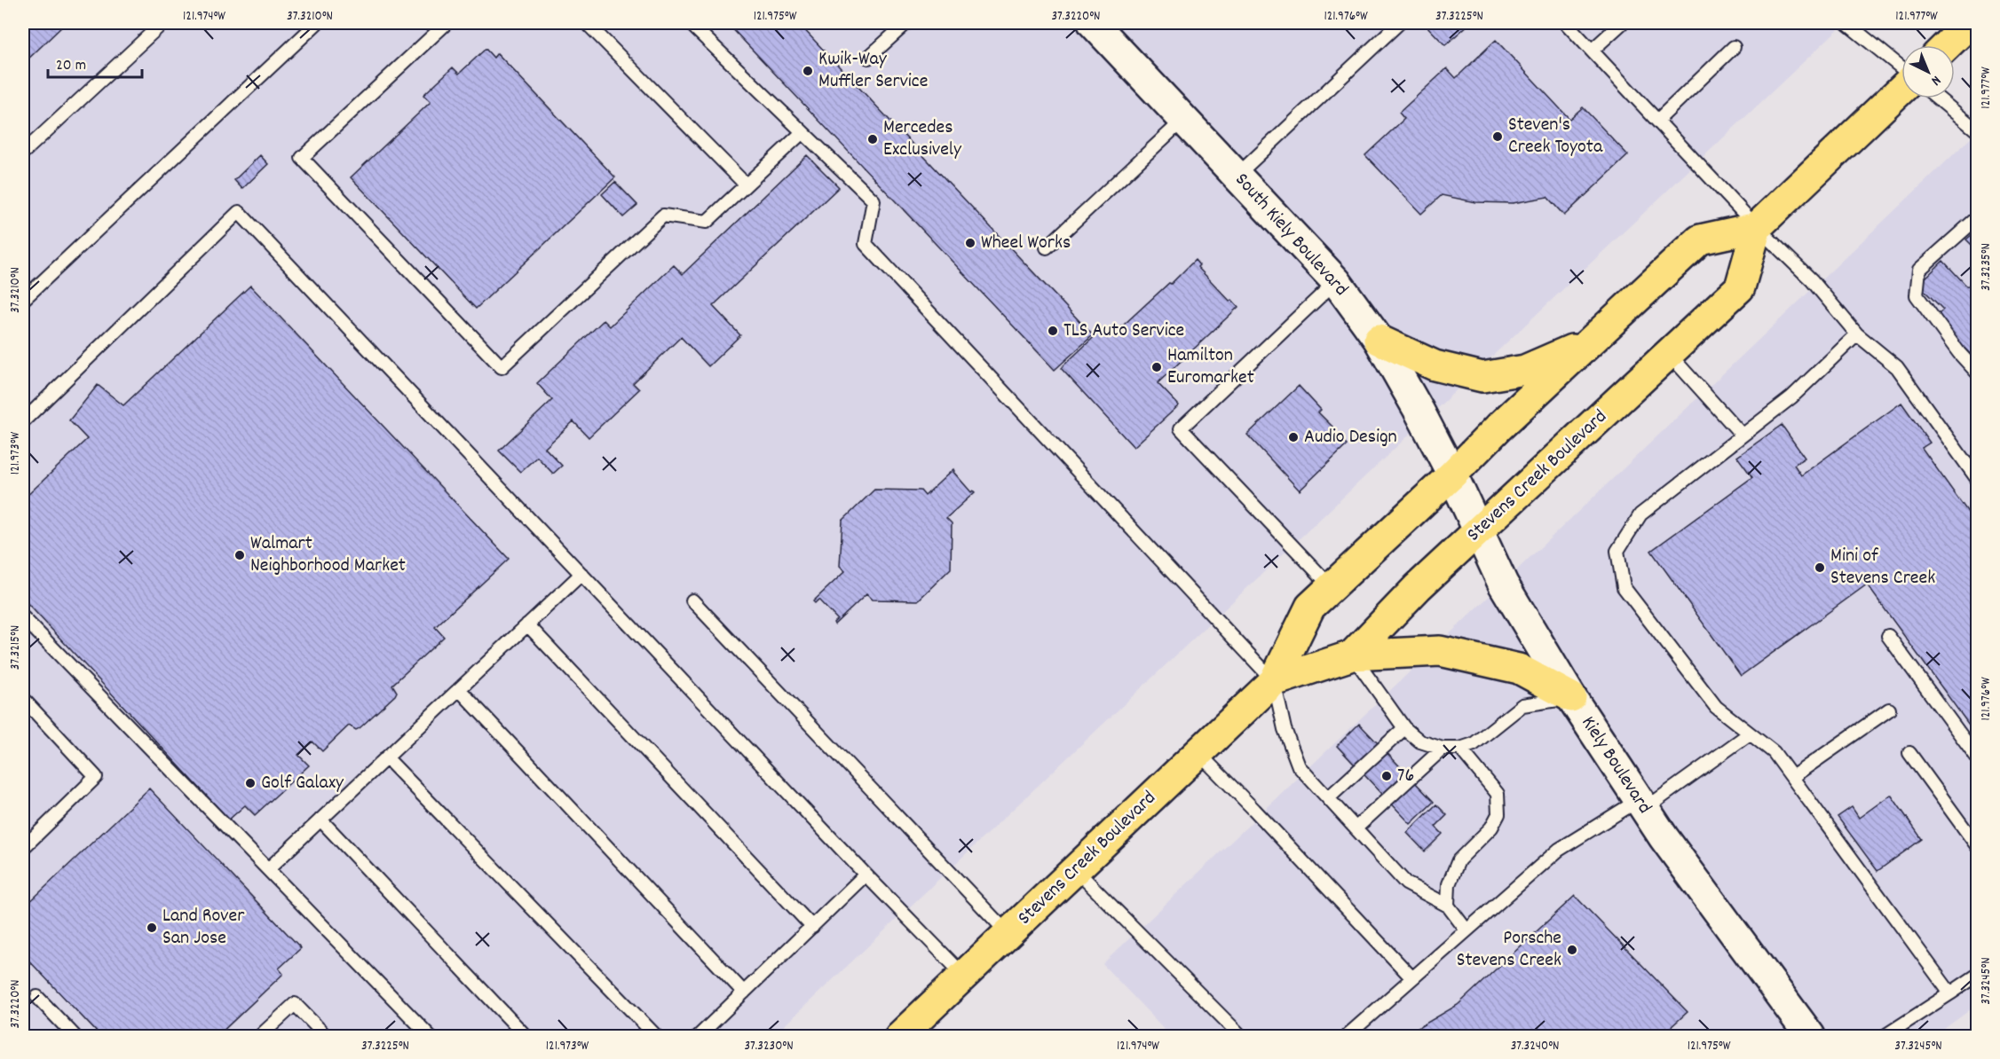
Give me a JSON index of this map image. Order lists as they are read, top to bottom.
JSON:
{
  "streets": {
    "main road": ["South Kiely Boulevard", "Stevens Creek Boulevard", "Kiely Boulevard"]
  },
  "crossings": [
    ["South Kiely Boulevard", "Stevens Creek Boulevard"],
    ["South Kiely Boulevard", "Kiely Boulevard"],
    ["Stevens Creek Boulevard", "Kiely Boulevard"]
  ],
  "places": [
    "Kwik-Way Muffler Service",
    "Steven's Creek Toyota",
    "Mercedes Exclusively",
    "Wheel Works",
    "TLS Auto Service",
    "Hamilton Euromarket",
    "Audio Design",
    "Walmart Neighborhood Market",
    "Mini of Stevens Creek",
    "76",
    "Golf Galaxy",
    "Land Rover San Jose",
    "Porsche Stevens Creek"
  ],
  "scale_bar": "20 m",
  "north": "bottom right",
  "coordinates": [
    "121.974°W",
    "37.3210°N",
    "121.975°W",
    "37.3220°N",
    "121.976°W",
    "37.3225°N",
    "121.977°W",
    "37.3235°N",
    "121.973°W",
    "37.3215°N",
    "37.3245°N",
    "37.3230°N",
    "37.3240°N"
  ]
}
